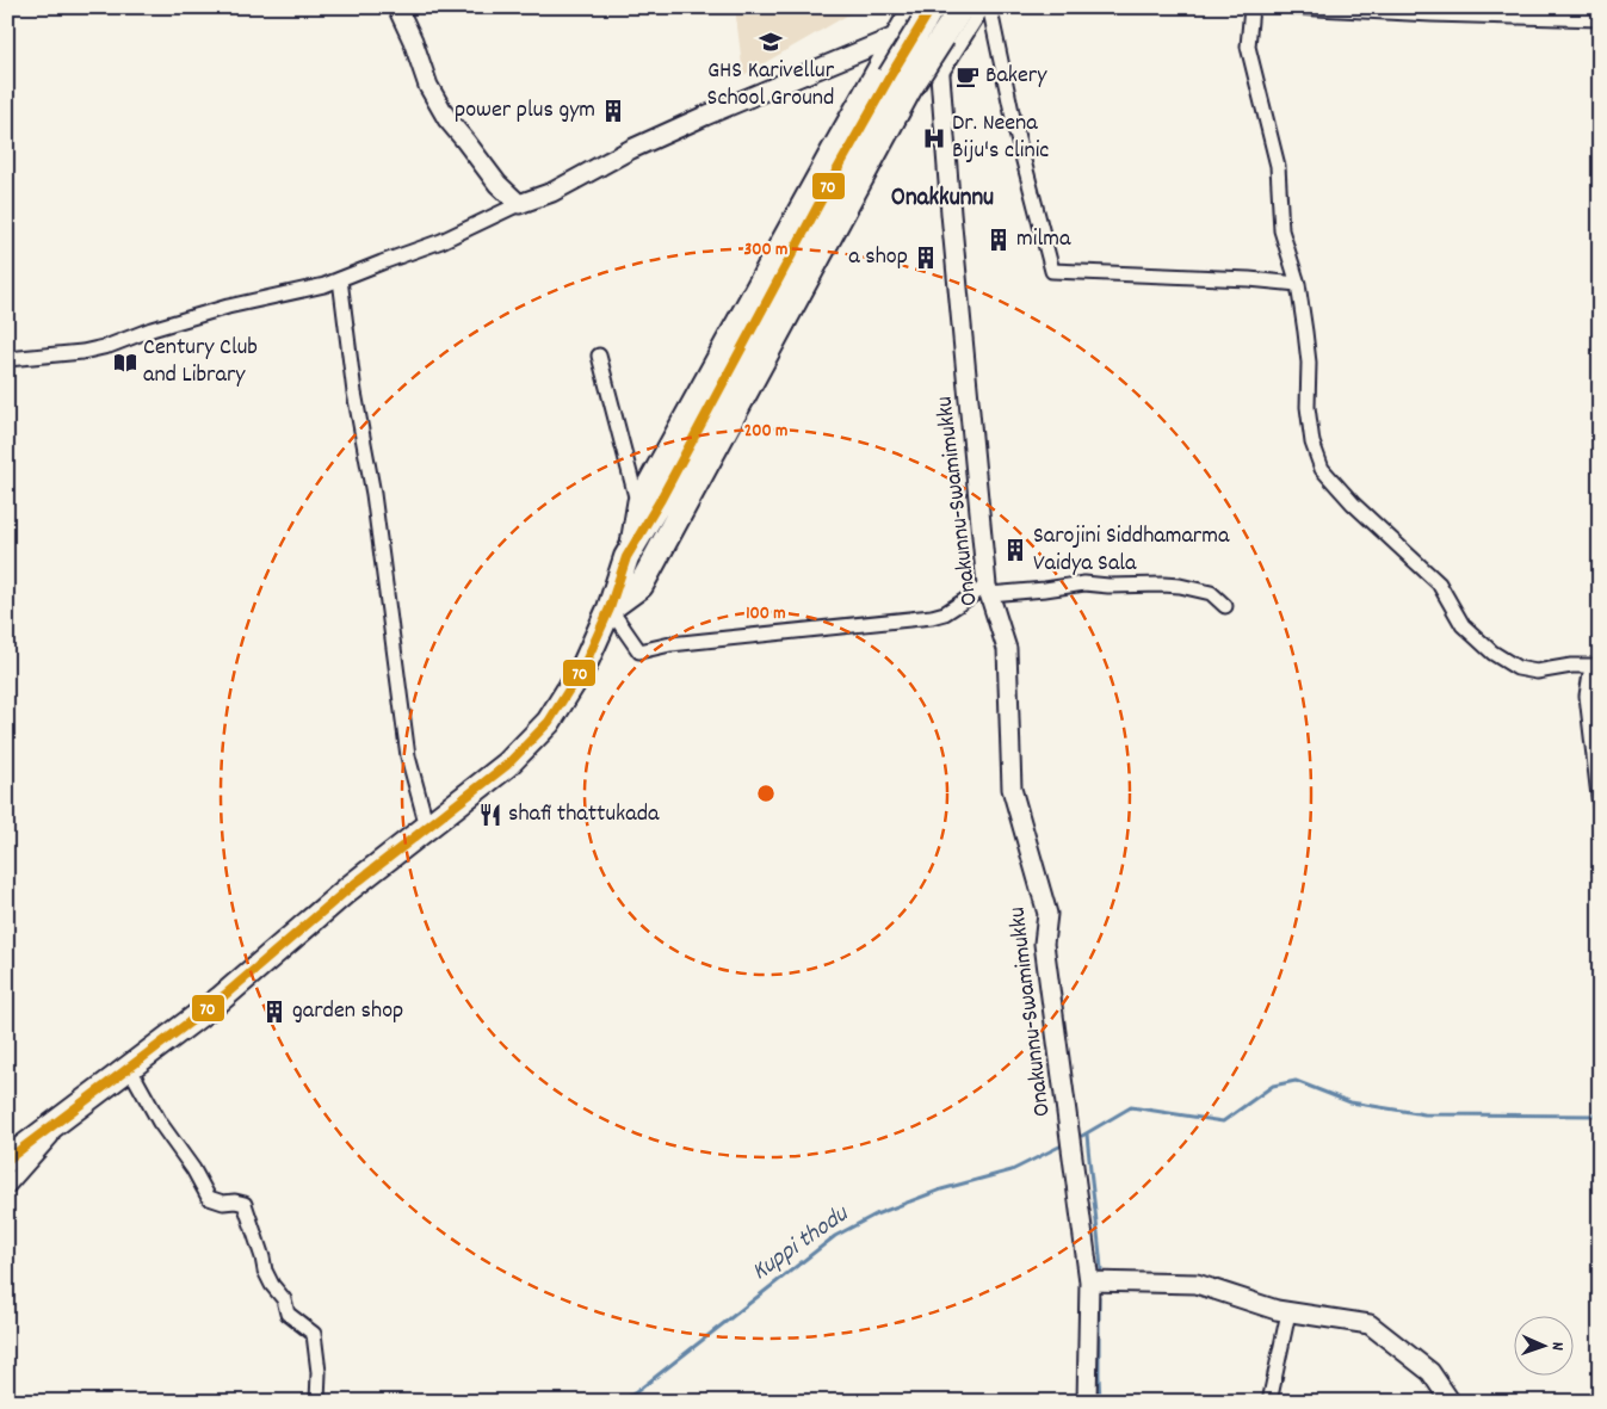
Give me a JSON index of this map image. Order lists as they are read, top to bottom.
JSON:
{
  "streets": {
    "street": ["Onakunnu-Swamimukku"]
  },
  "districts": ["Onakkunnu"],
  "water": ["Kuppi thodu"],
  "places": {
    "school or university": ["GHS Karivellur School Ground"],
    "cafe": ["Bakery"],
    "building": [
      "power plus gym",
      "milma",
      "a shop",
      "Sarojini Siddhamarma Vaidya Sala",
      "garden shop"
    ],
    "hospital": ["Dr. Neena Biju's clinic"],
    "library": ["Century Club and Library"],
    "restaurant": ["shafi thattukada"]
  },
  "lines": ["transit line 70"],
  "north": "right",
  "rings": ["300 m", "200 m", "100 m"]
}
